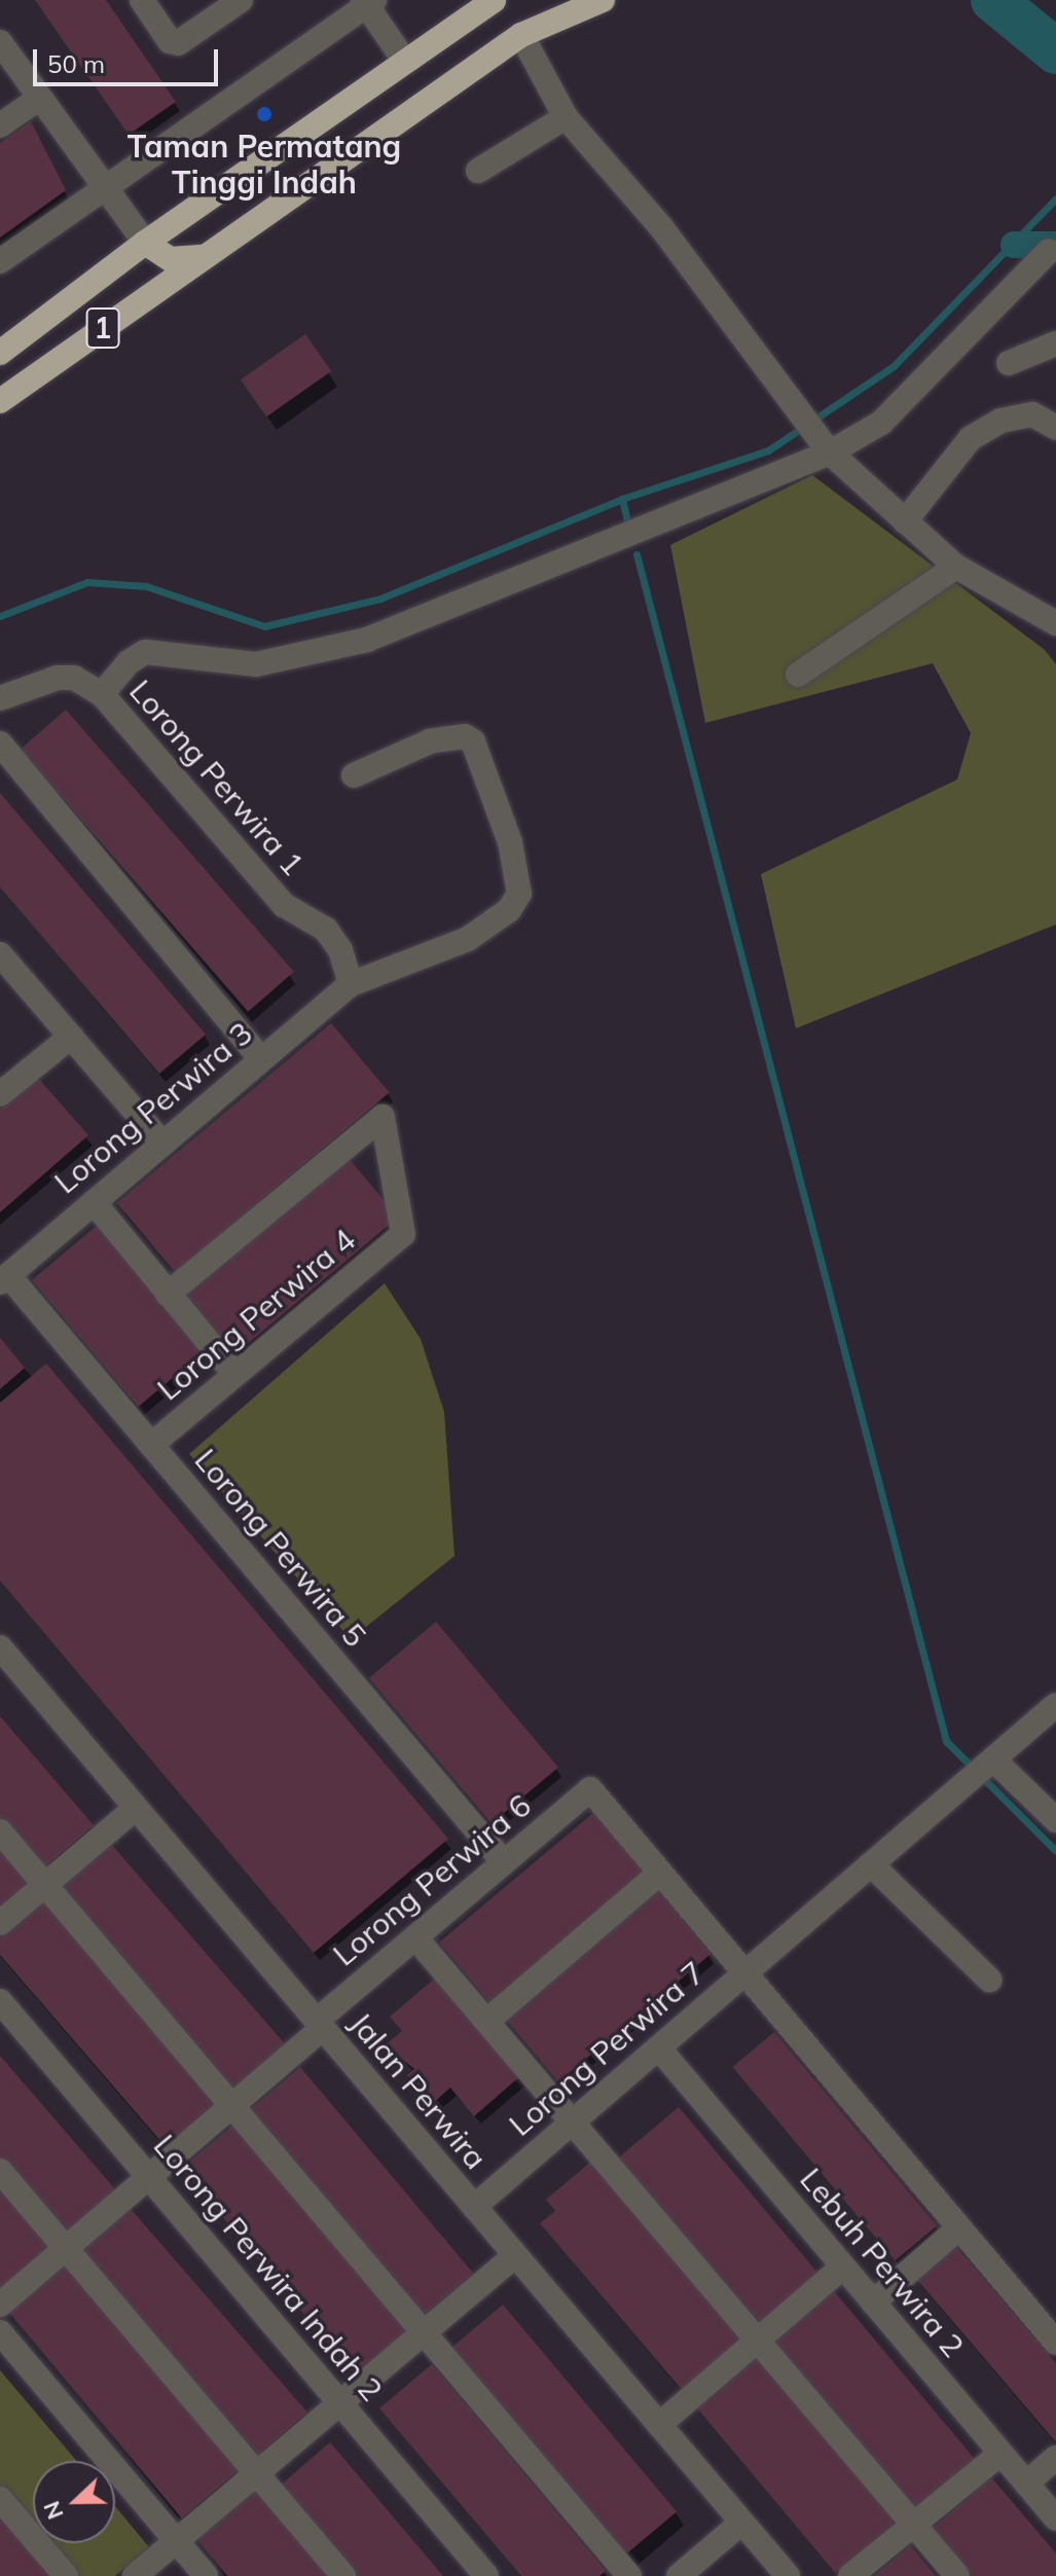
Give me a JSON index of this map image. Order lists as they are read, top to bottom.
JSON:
{
  "streets": {
    "highway": ["1"],
    "street": [
      "Lorong Perwira 1",
      "Lorong Perwira 3",
      "Lorong Perwira 4",
      "Lorong Perwira 5",
      "Lorong Perwira 6",
      "Lorong Perwira 7",
      "Jalan Perwira",
      "Lebuh Perwira 2",
      "Lorong Perwira Indah 2"
    ]
  },
  "crossings": [
    ["Lorong Perwira 1", "Lorong Perwira 3"],
    ["Lorong Perwira 3", "Lorong Perwira 5"],
    ["Lorong Perwira 4", "Lorong Perwira 5"],
    ["Lorong Perwira 5", "Lorong Perwira 6"],
    ["Lorong Perwira 6", "Jalan Perwira"],
    ["Lorong Perwira 6", "Lorong Perwira Indah 2"],
    ["Lorong Perwira 7", "Jalan Perwira"],
    ["Lorong Perwira 7", "Lebuh Perwira 2"]
  ],
  "places": ["Taman Permatang Tinggi Indah"],
  "scale_bar": "50 m",
  "north": "left"
}
